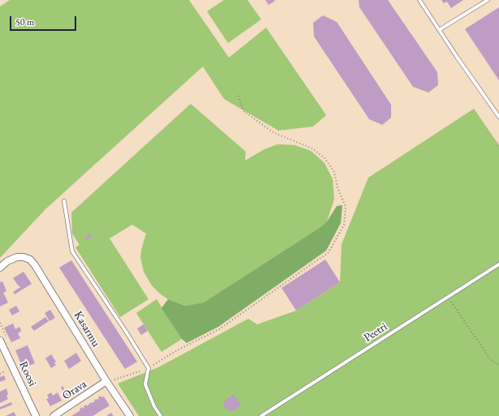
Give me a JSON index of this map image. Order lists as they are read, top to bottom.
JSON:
{
  "streets": {
    "street": ["Kasarmu", "Roosi", "Orava"],
    "lane": ["Peetri"]
  },
  "crossings": [
    ["Kasarmu", "Orava"]
  ],
  "scale_bar": "50 m"
}
